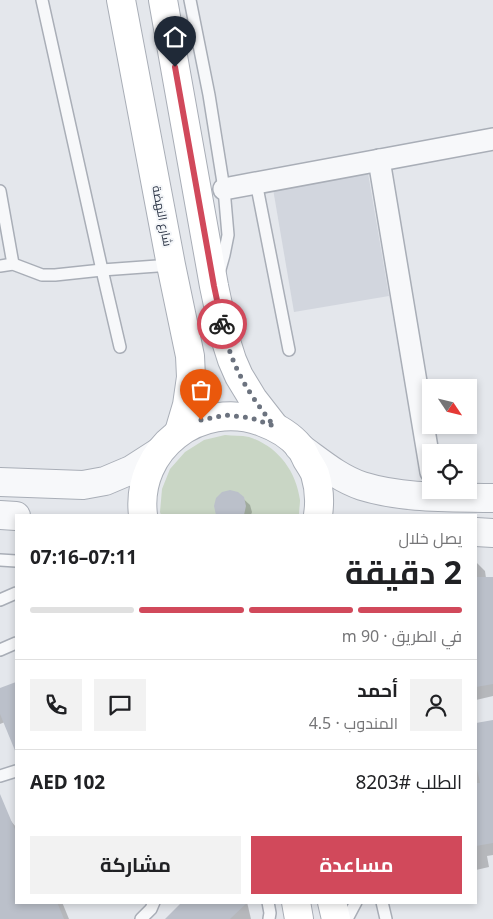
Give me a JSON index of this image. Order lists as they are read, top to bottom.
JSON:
{
  "streets": {
    "main road": ["شارع النهضة"]
  },
  "north": "bottom right",
  "page": {
    "heading": ["2 دقيقة", "يصل خلال", "07:11–07:16"],
    "panel": [
      "أحمد",
      "المندوب · 4.5",
      "الطلب #8203",
      "AED 102"
    ],
    "bar": "في الطريق · 90 m",
    "buttons": ["مساعدة", "مشاركة"]
  }
}
